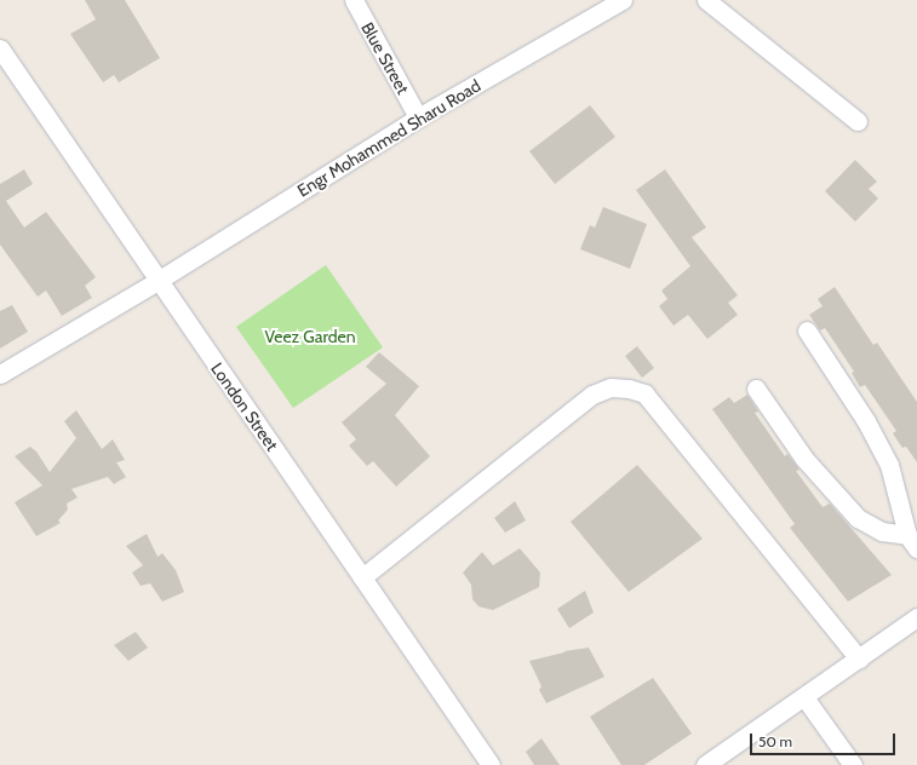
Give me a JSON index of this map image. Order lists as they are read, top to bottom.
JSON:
{
  "streets": {
    "street": ["Blue Street", "Engr Mohammed Sharu Road", "London Street"]
  },
  "crossings": [
    ["Blue Street", "Engr Mohammed Sharu Road"],
    ["Engr Mohammed Sharu Road", "London Street"]
  ],
  "parks": ["Veez Garden"],
  "scale_bar": "50 m"
}
